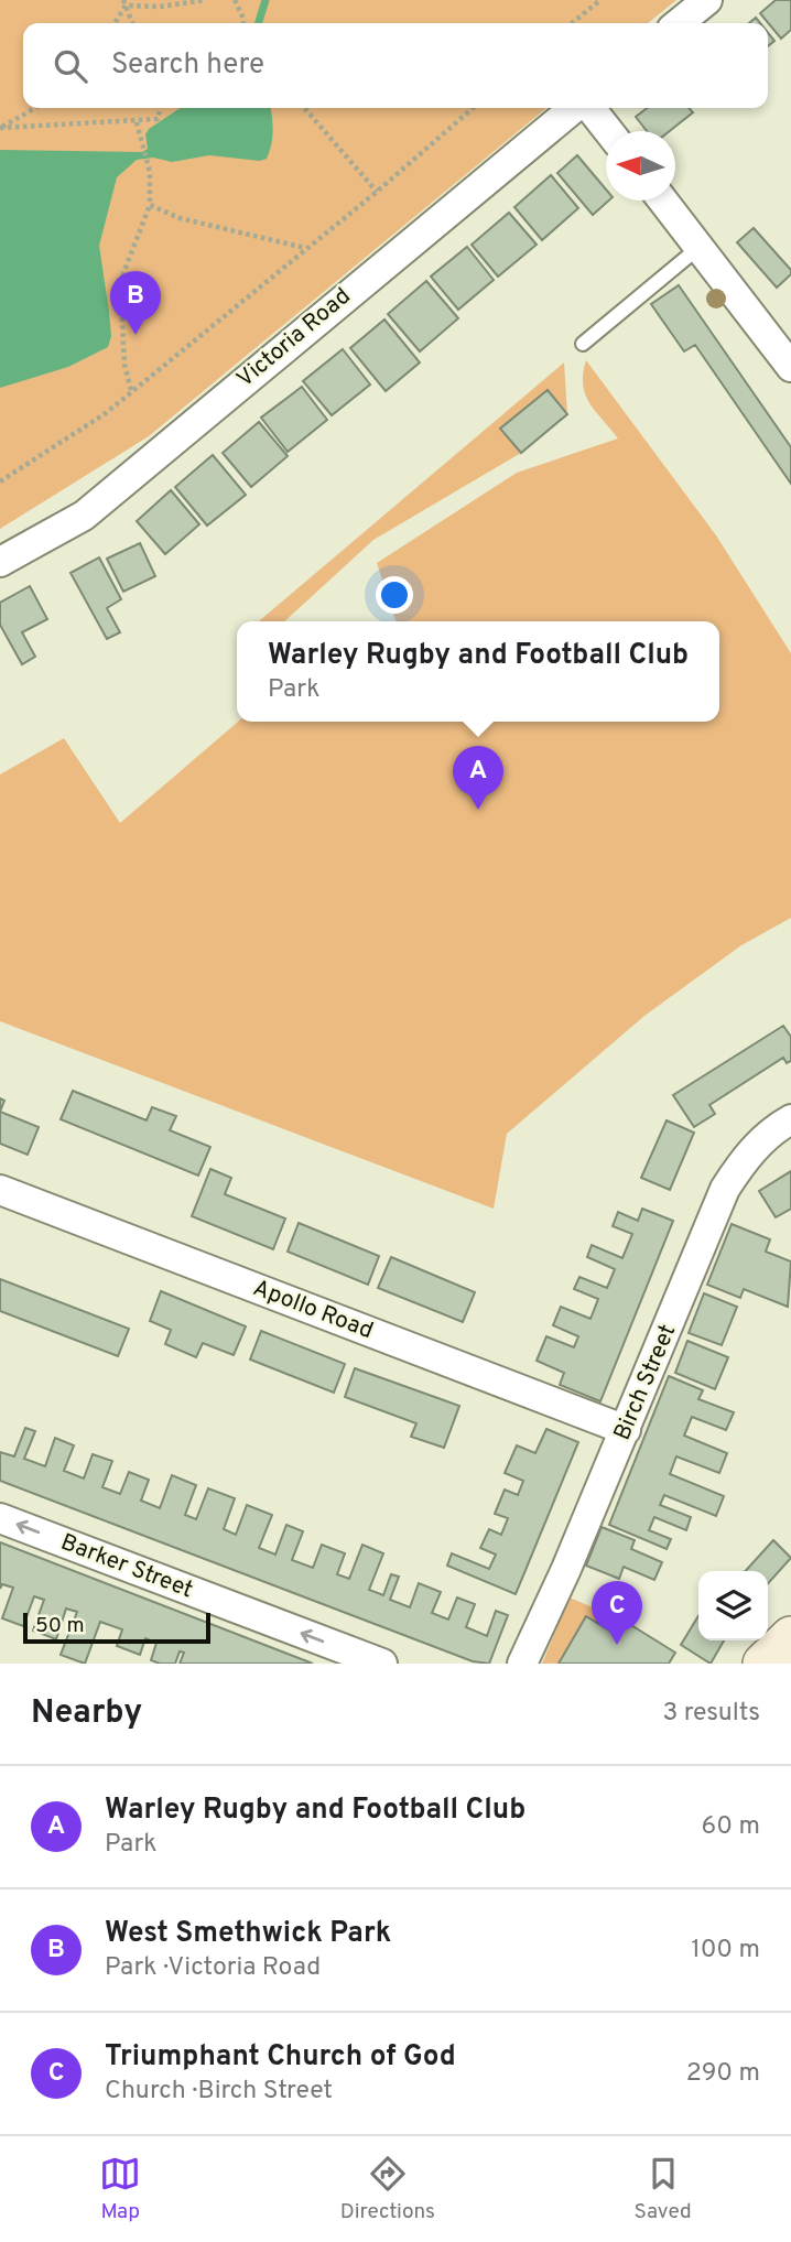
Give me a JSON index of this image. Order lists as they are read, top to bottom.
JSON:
{
  "streets": {
    "street": [
      "Victoria Road",
      "Apollo Road",
      "Birch Street",
      "Barker Street"
    ]
  },
  "crossings": [
    ["Apollo Road", "Birch Street"]
  ],
  "one_way": ["Barker Street"],
  "scale_bar": "50 m",
  "north": "left",
  "page": {
    "search": "Search here",
    "pins": ["B", "A", "C"],
    "popup": ["Warley Rugby and Football Club", "Park"],
    "scale": "50 m",
    "heading": ["Nearby", "3 results"],
    "list": [
      {
        "mark": "A",
        "name": "Warley Rugby and Football Club",
        "note": "Park",
        "value": "60 m"
      },
      {
        "mark": "B",
        "name": "West Smethwick Park",
        "note": "Park · Victoria Road",
        "value": "100 m"
      },
      {
        "mark": "C",
        "name": "Triumphant Church of God",
        "note": "Church · Birch Street",
        "value": "290 m"
      }
    ],
    "nav": ["Map", "Directions", "Saved"]
  }
}
